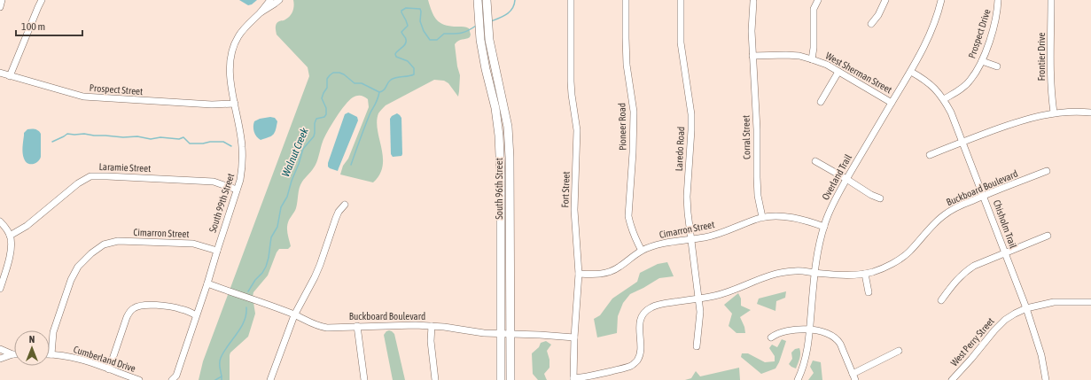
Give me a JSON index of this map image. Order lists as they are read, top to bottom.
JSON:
{
  "streets": {
    "main road": ["South 96th Street"],
    "street": [
      "Prospect Drive",
      "Frontier Drive",
      "West Sherman Street",
      "Prospect Street",
      "Pioneer Road",
      "Corral Street",
      "Laredo Road",
      "Laramie Street",
      "Overland Trail",
      "Buckboard Boulevard",
      "Fort Street",
      "South 99th Street",
      "Chisholm Trail",
      "Cimarron Street",
      "West Perry Street",
      "Cumberland Drive"
    ]
  },
  "crossings": [
    ["Prospect Drive", "Chisholm Trail"],
    ["West Sherman Street", "Corral Street"],
    ["West Sherman Street", "Overland Trail"],
    ["Prospect Street", "South 99th Street"],
    ["Pioneer Road", "Cimarron Street"],
    ["Corral Street", "Cimarron Street"],
    ["Laredo Road", "Buckboard Boulevard"],
    ["Laredo Road", "Cimarron Street"],
    ["Laramie Street", "South 99th Street"],
    ["Overland Trail", "Buckboard Boulevard"],
    ["Overland Trail", "Chisholm Trail"],
    ["Overland Trail", "Cimarron Street"],
    ["Buckboard Boulevard", "South 96th Street"],
    ["Buckboard Boulevard", "Fort Street"],
    ["Buckboard Boulevard", "South 99th Street"],
    ["Buckboard Boulevard", "Chisholm Trail"],
    ["Fort Street", "Cimarron Street"],
    ["South 99th Street", "Cimarron Street"],
    ["Chisholm Trail", "West Perry Street"],
    ["Cimarron Street", "Cumberland Drive"]
  ],
  "water": ["Walnut Creek"],
  "scale_bar": "100 m",
  "north": "top"
}
